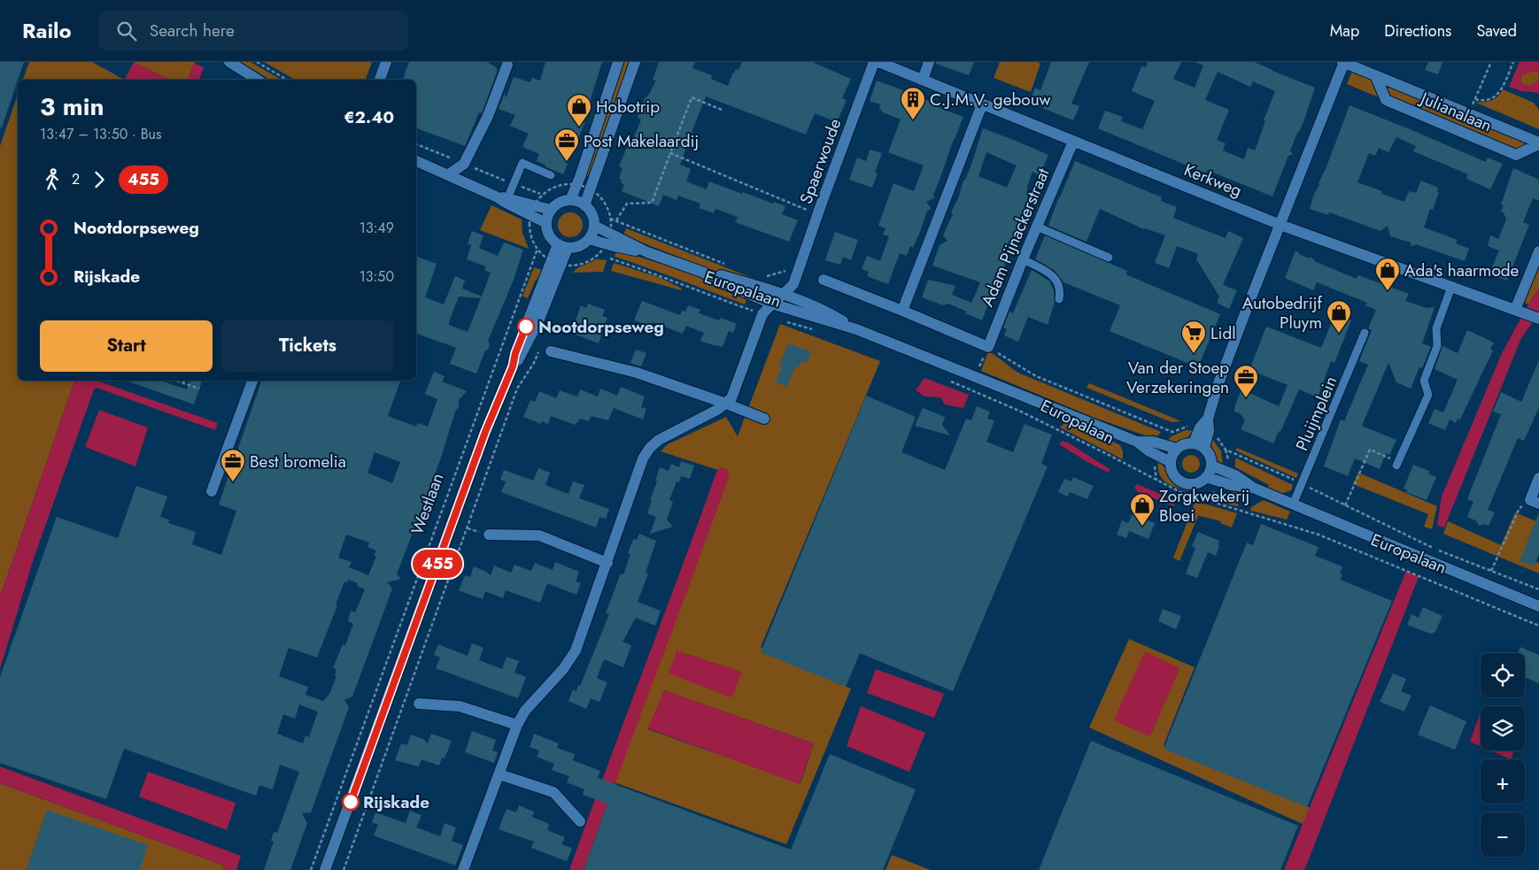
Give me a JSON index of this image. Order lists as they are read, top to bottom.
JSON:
{
  "streets": {
    "street": [
      "Julianalaan",
      "Spaerwoude",
      "Kerkweg",
      "Adam Pijnackerstraat",
      "Europalaan",
      "Westlaan"
    ],
    "lane": ["Pluijmplein"]
  },
  "crossings": [
    ["Spaerwoude", "Europalaan"],
    ["Kerkweg", "Adam Pijnackerstraat"],
    ["Adam Pijnackerstraat", "Europalaan"],
    ["Europalaan", "Pluijmplein"],
    ["Europalaan", "Westlaan"]
  ],
  "places": {
    "building": ["C.J.M.V. gebouw"],
    "shop": [
      "Hobotrip",
      "Ada's haarmode",
      "Autobedrijf Pluym",
      "Zorgkwekerij Bloei"
    ],
    "office": ["Post Makelaardij", "Van der Stoep Verzekeringen", "Best bromelia"],
    "other": ["Nootdorpseweg", "Rijskade"],
    "supermarket": ["Lidl"]
  },
  "lines": ["bus line 455"],
  "page": {
    "header": "Railo",
    "search": "Search here",
    "nav": ["Map", "Directions", "Saved"],
    "on_map": "455",
    "heading": ["3 min", "13:47 – 13:50 · Bus", "€2.40"],
    "legs": ["2", "455"],
    "list": [
      {
        "name": "Nootdorpseweg",
        "value": "13:49"
      },
      {
        "name": "Rijskade",
        "value": "13:50"
      }
    ],
    "buttons": ["Start", "Tickets"],
    "map_buttons": ["+", "−"]
  }
}
